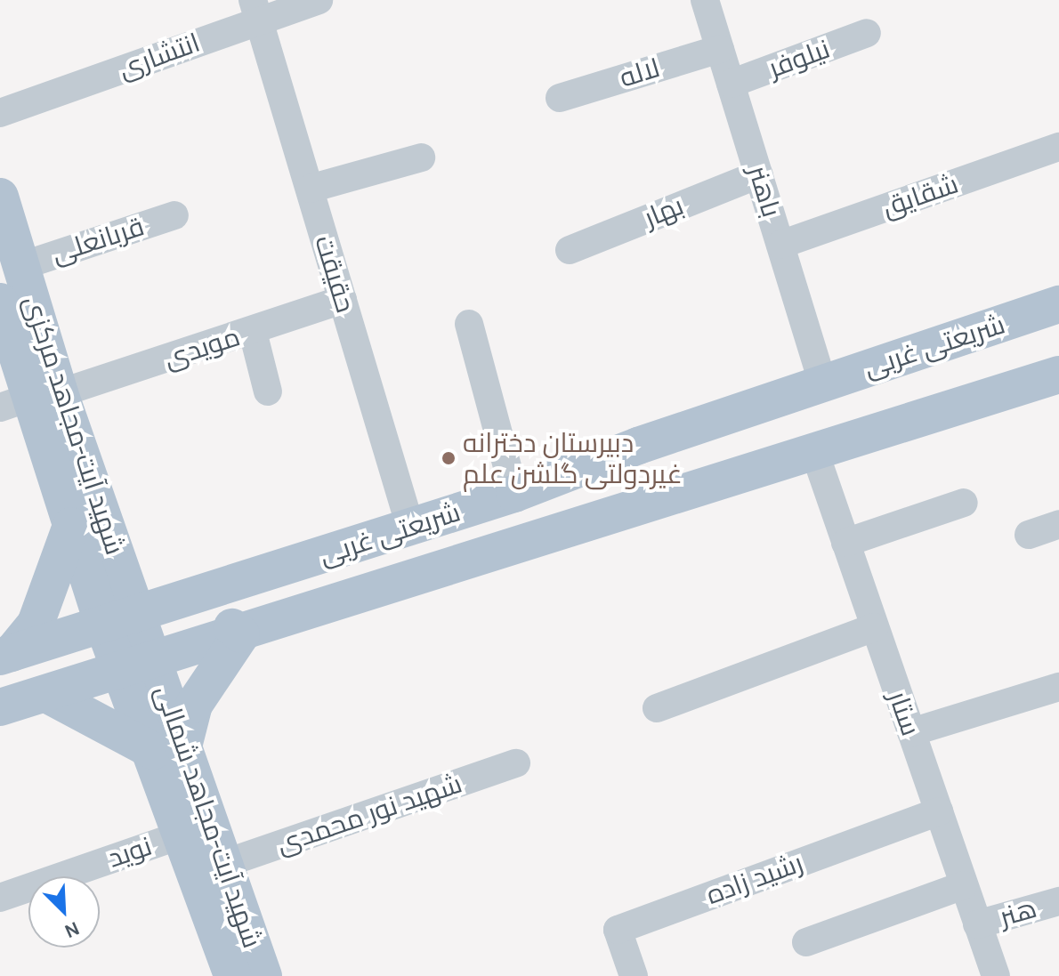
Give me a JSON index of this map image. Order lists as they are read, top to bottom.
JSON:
{
  "streets": {
    "main road": ["شریعتی غربی", "شهید آیت-مجاهد مرکزی", "شهید آیت-مجاهد شمالی"],
    "street": [
      "انتشاری",
      "نیلوفر",
      "لاله",
      "باهنر",
      "شقایق",
      "بهار",
      "قربانعلی",
      "حقیقت",
      "مویدی",
      "ستار",
      "شهید نور محمدی",
      "نوید",
      "رشید زاده",
      "هنر"
    ]
  },
  "crossings": [
    ["انتشاری", "حقیقت"],
    ["نیلوفر", "باهنر"],
    ["لاله", "باهنر"],
    ["باهنر", "شقایق"],
    ["باهنر", "بهار"],
    ["باهنر", "شریعتی غربی"],
    ["قربانعلی", "شهید آیت-مجاهد مرکزی"],
    ["حقیقت", "شریعتی غربی"],
    ["حقیقت", "مویدی"],
    ["شریعتی غربی", "شهید آیت-مجاهد مرکزی"],
    ["شریعتی غربی", "ستار"],
    ["شریعتی غربی", "شهید آیت-مجاهد شمالی"],
    ["مویدی", "شهید آیت-مجاهد مرکزی"],
    ["شهید آیت-مجاهد مرکزی", "شهید آیت-مجاهد شمالی"],
    ["ستار", "رشید زاده"],
    ["ستار", "هنر"],
    ["شهید نور محمدی", "شهید آیت-مجاهد شمالی"],
    ["شهید آیت-مجاهد شمالی", "نوید"]
  ],
  "places": ["دبیرستان دخترانه غیردولتی گلشن علم"],
  "north": "bottom right"
}
